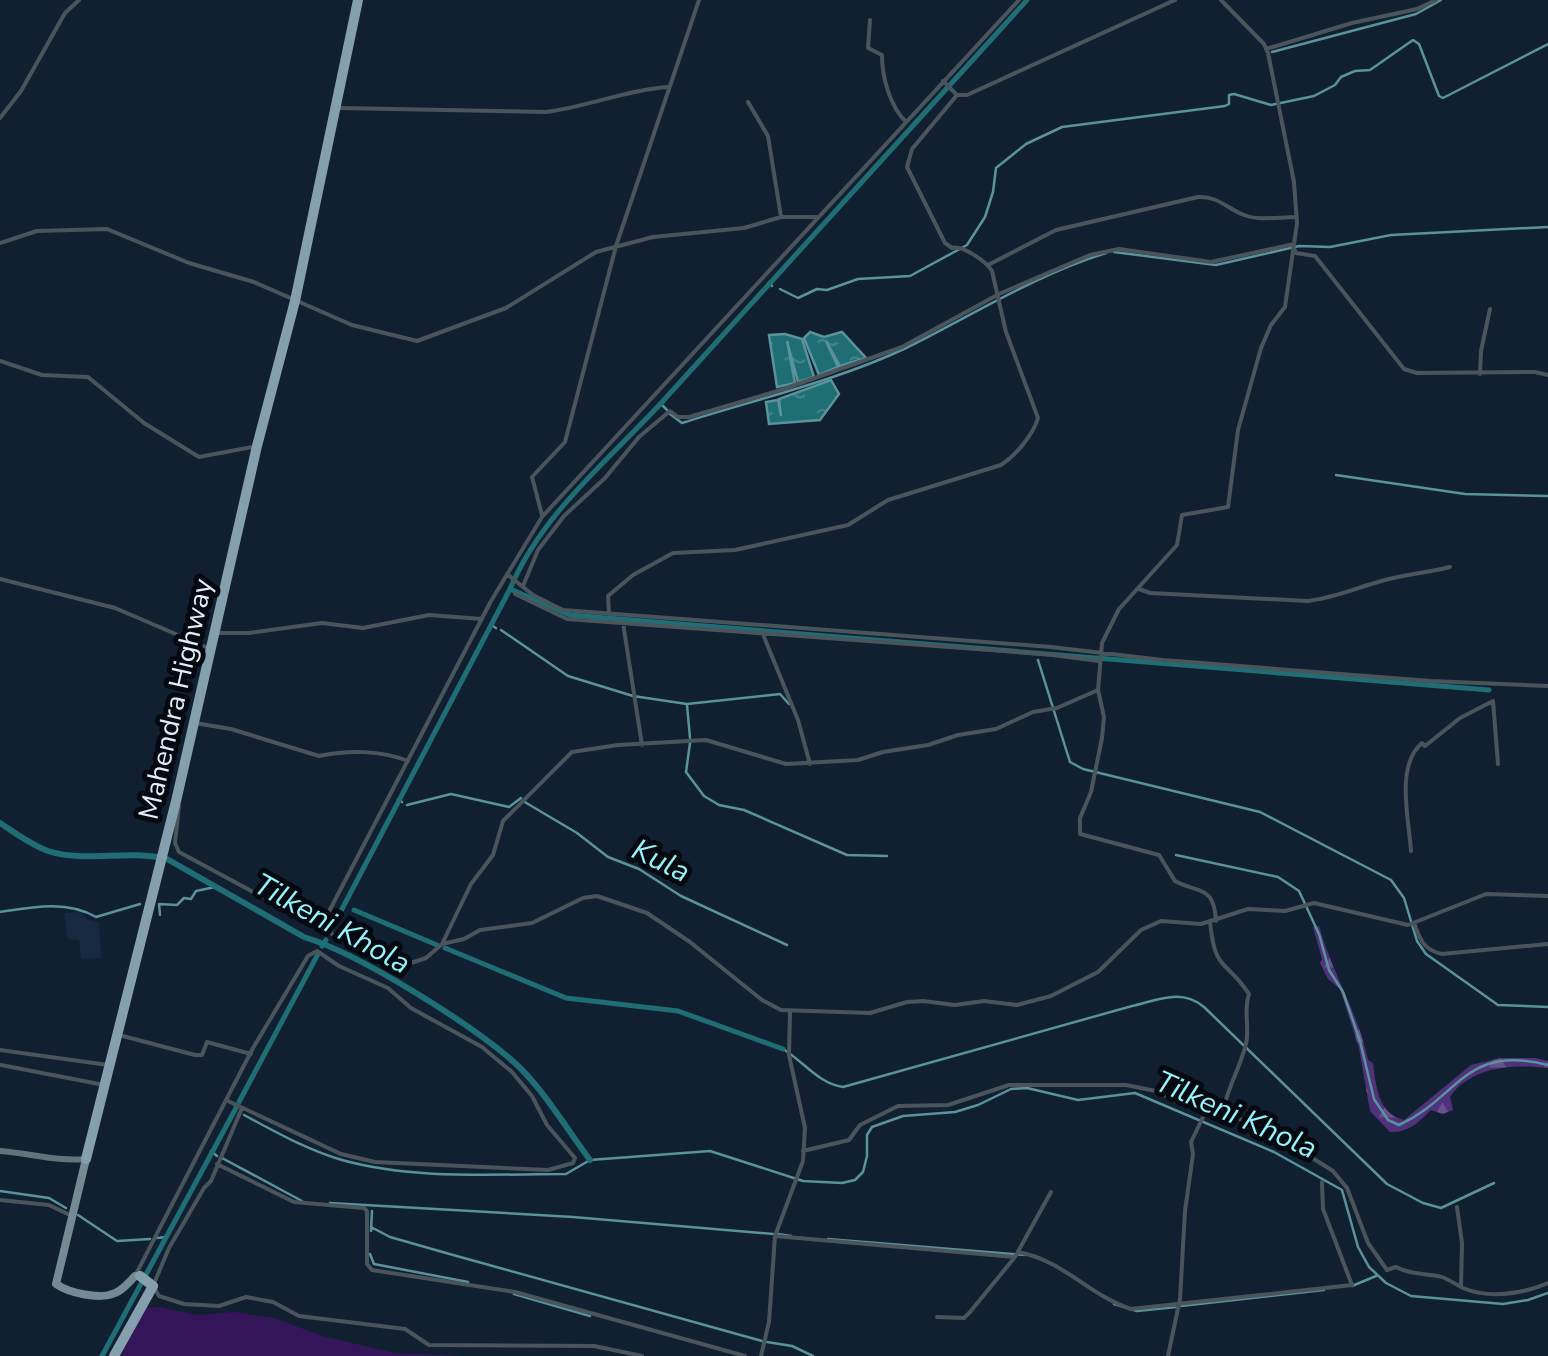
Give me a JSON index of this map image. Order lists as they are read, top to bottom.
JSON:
{
  "streets": {
    "highway": ["Mahendra Highway"]
  },
  "water": ["Kula", "Tilkeni Khola"]
}
